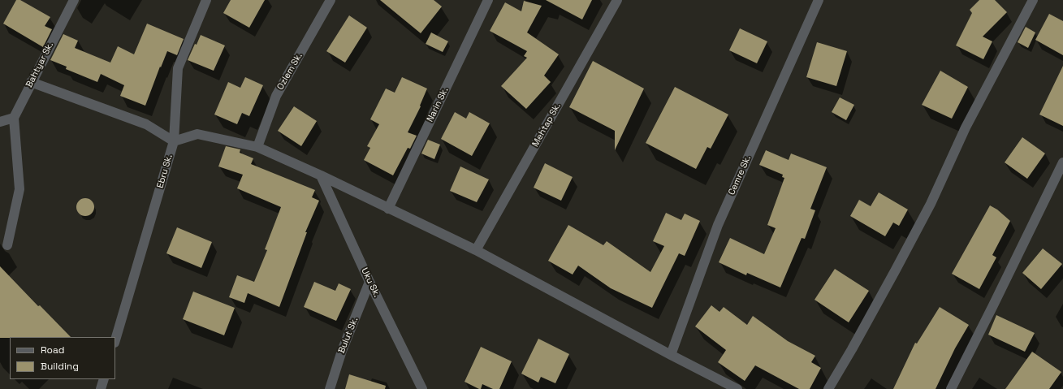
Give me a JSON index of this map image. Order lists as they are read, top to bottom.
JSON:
{
  "streets": {
    "street": [
      "Bahtyar Sk.",
      "Ozlem Sk.",
      "Narin Sk.",
      "Mehtap Sk.",
      "Ebru Sk.",
      "Cemre Sk.",
      "Uku Sk.",
      "Bulut Sk."
    ]
  },
  "crossings": [
    ["Uku Sk.", "Bulut Sk."]
  ],
  "legend": ["Road", "Building"]
}
